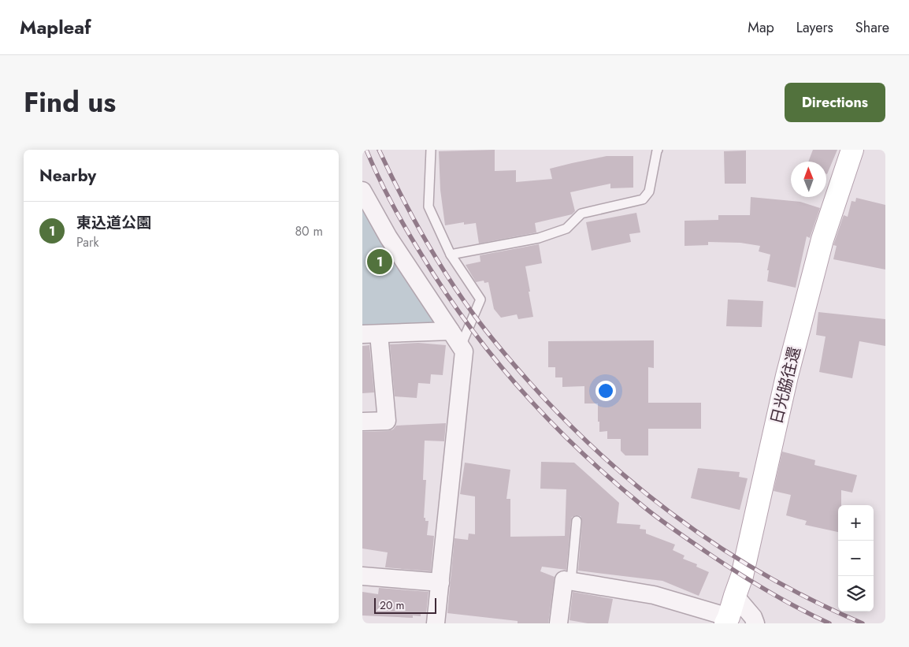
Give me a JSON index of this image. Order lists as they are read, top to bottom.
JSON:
{
  "streets": {
    "main road": ["日光脇往還"]
  },
  "scale_bar": "20 m",
  "north": "top",
  "page": {
    "header": "Mapleaf",
    "nav": ["Map", "Layers", "Share"],
    "title": "Find us",
    "buttons": "Directions",
    "heading": "Nearby",
    "list": [
      {
        "mark": "1",
        "name": "東込道公園",
        "note": "Park",
        "value": "80 m"
      }
    ],
    "pins": "1",
    "map_buttons": ["+", "−"],
    "scale": "20 m"
  }
}
